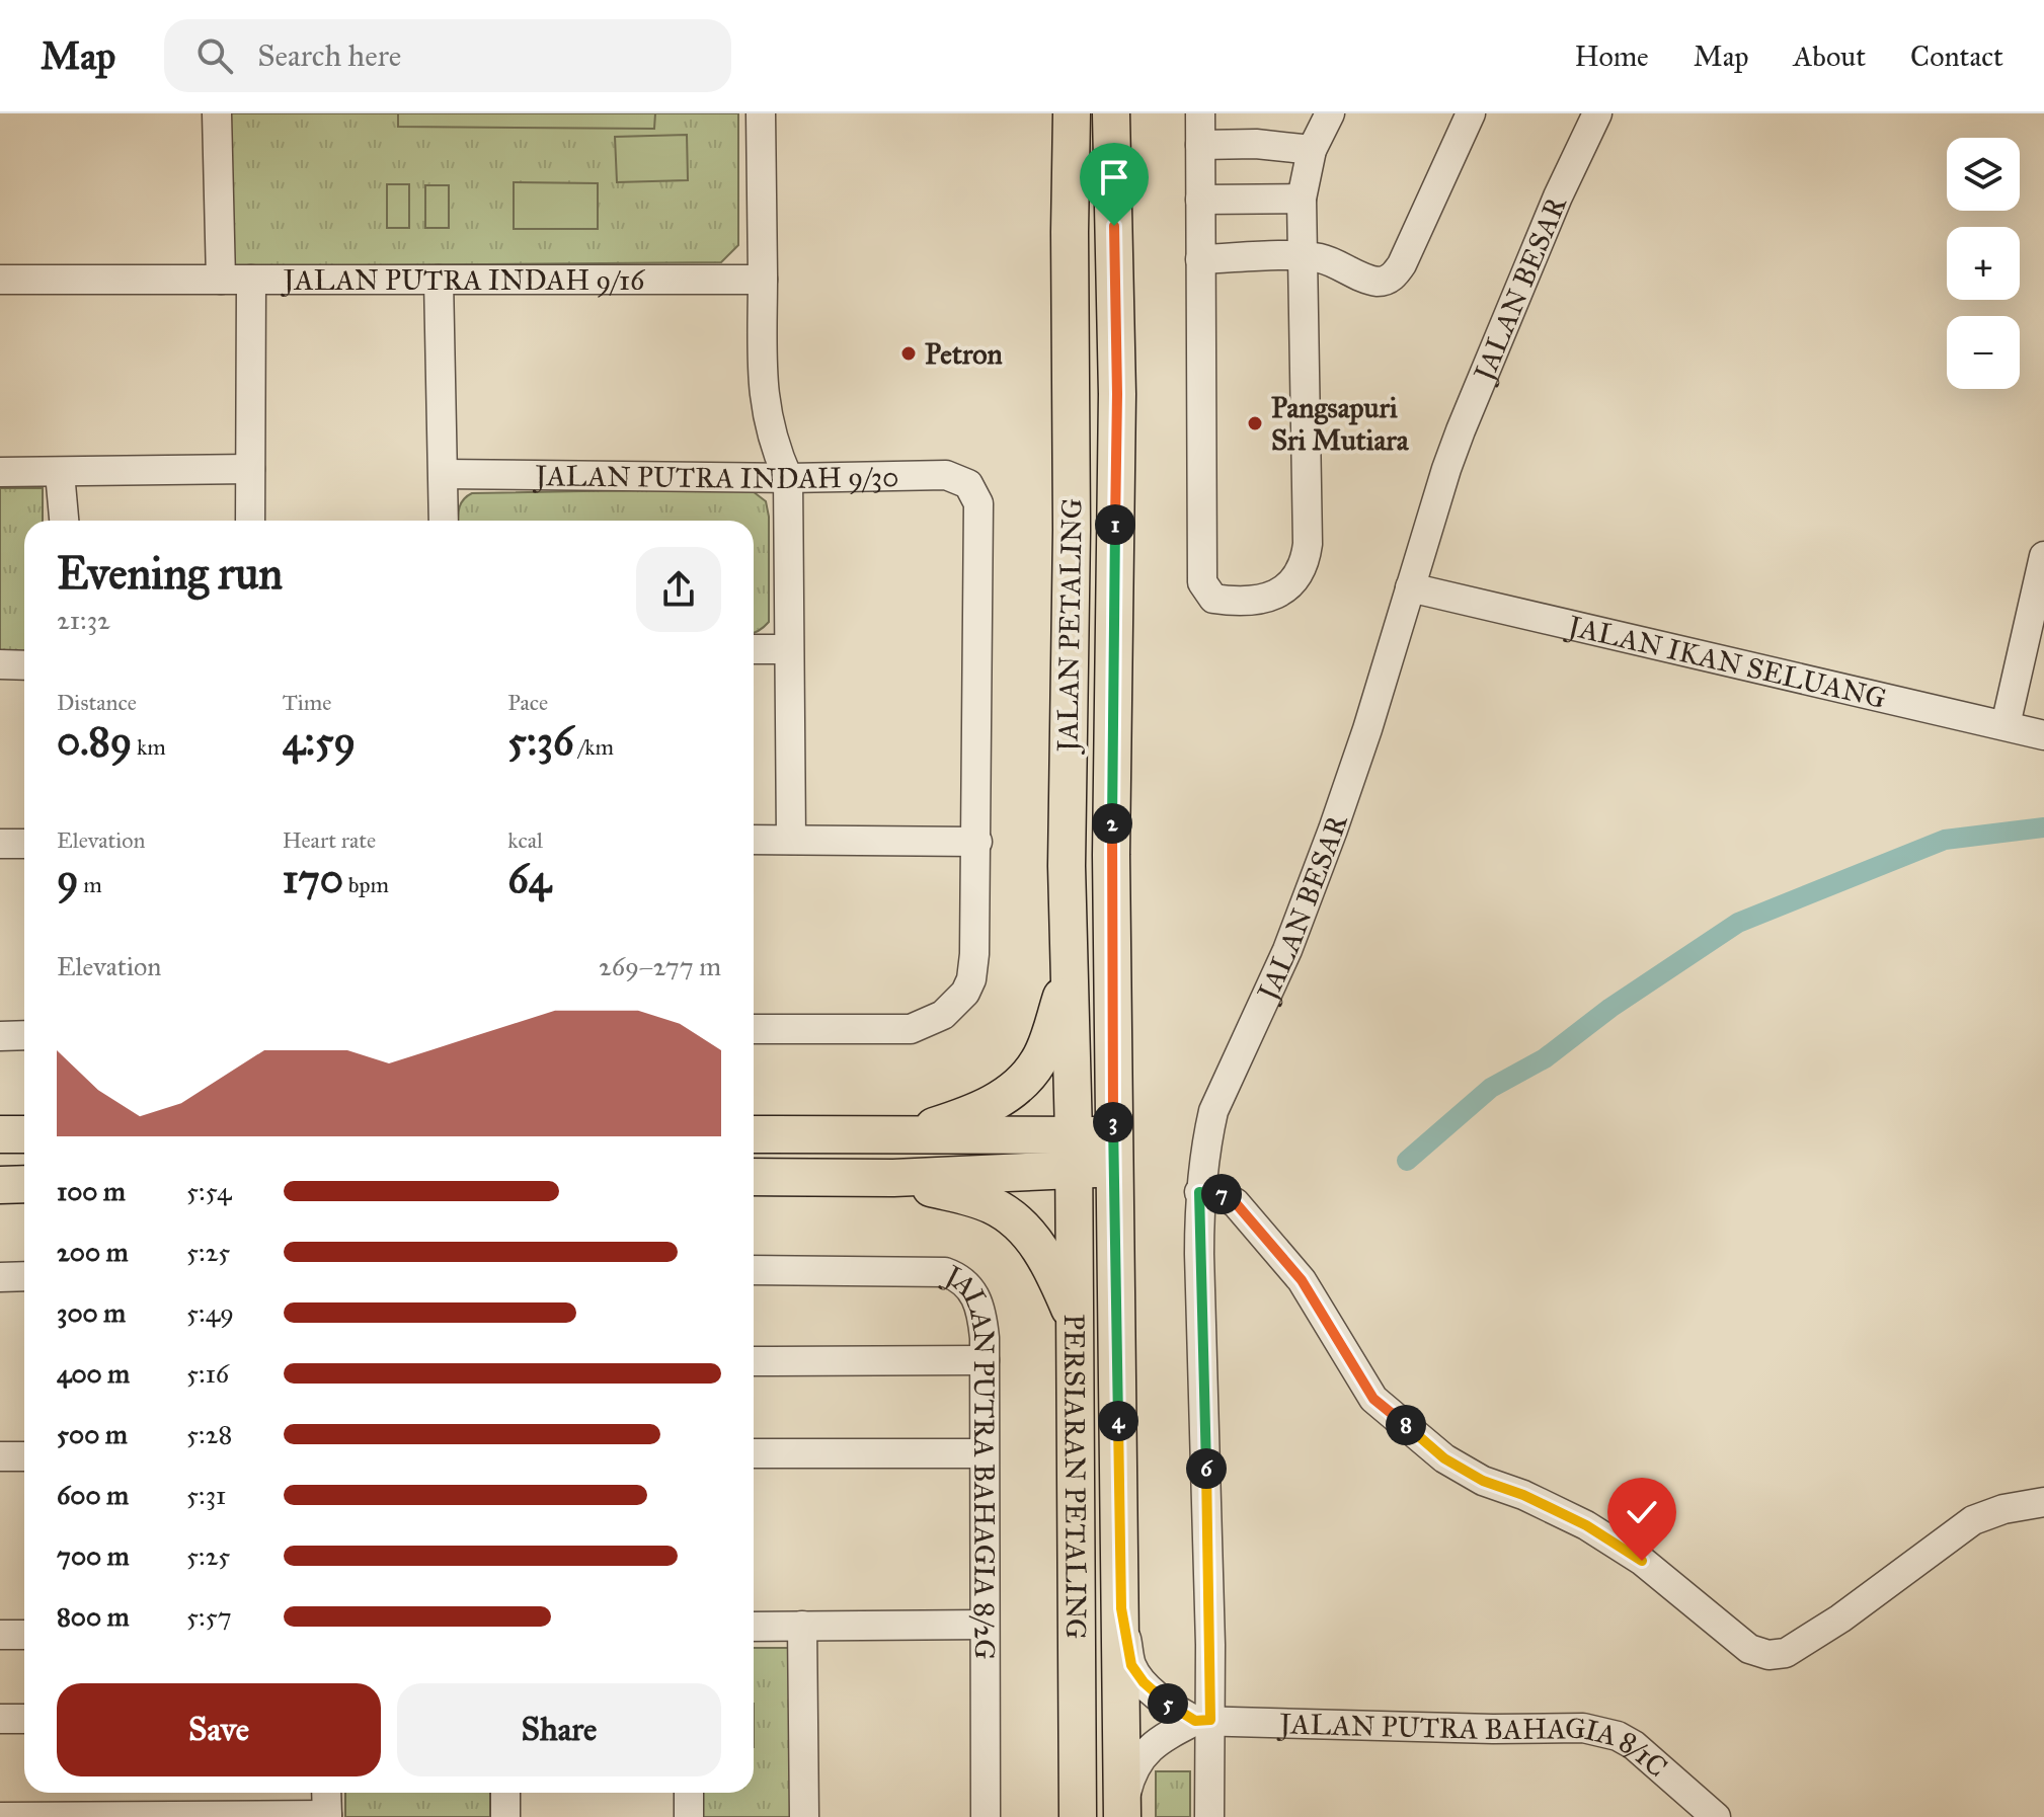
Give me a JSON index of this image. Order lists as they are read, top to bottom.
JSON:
{
  "streets": {
    "main road": ["JALAN PETALING", "PERSIARAN PETALING"],
    "street": [
      "JALAN PUTRA INDAH 9/16",
      "JALAN BESAR",
      "JALAN PUTRA INDAH 9/30",
      "JALAN IKAN SELUANG",
      "JALAN PUTRA BAHAGIA 8/2G",
      "JALAN PUTRA BAHAGIA 8/1C"
    ]
  },
  "crossings": [
    ["JALAN BESAR", "JALAN IKAN SELUANG"],
    ["JALAN BESAR", "JALAN PUTRA BAHAGIA 8/1C"],
    ["JALAN PETALING", "PERSIARAN PETALING"]
  ],
  "places": ["Petron", "Pangsapuri Sri Mutiara"],
  "page": {
    "header": "Map",
    "search": "Search here",
    "nav": [
      "Home",
      "Map",
      "About",
      "Contact"
    ],
    "map_buttons": ["+", "−"],
    "pins": [
      "1",
      "2",
      "3",
      "7",
      "4",
      "8",
      "6",
      "5"
    ],
    "heading": ["Evening run", "21:32"],
    "stats": [
      ["Distance", "0.89 km"],
      ["Time", "4:59"],
      ["Pace", "5:36 /km"],
      ["Elevation", "9 m"],
      ["Heart rate", "170 bpm"],
      ["kcal", "64"]
    ],
    "chart": ["Elevation", "269–277 m"],
    "list": [
      {
        "name": "100 m",
        "note": "5:54"
      },
      {
        "name": "200 m",
        "note": "5:25"
      },
      {
        "name": "300 m",
        "note": "5:49"
      },
      {
        "name": "400 m",
        "note": "5:16"
      },
      {
        "name": "500 m",
        "note": "5:28"
      },
      {
        "name": "600 m",
        "note": "5:31"
      },
      {
        "name": "700 m",
        "note": "5:25"
      },
      {
        "name": "800 m",
        "note": "5:57"
      }
    ],
    "buttons": ["Save", "Share"]
  }
}
